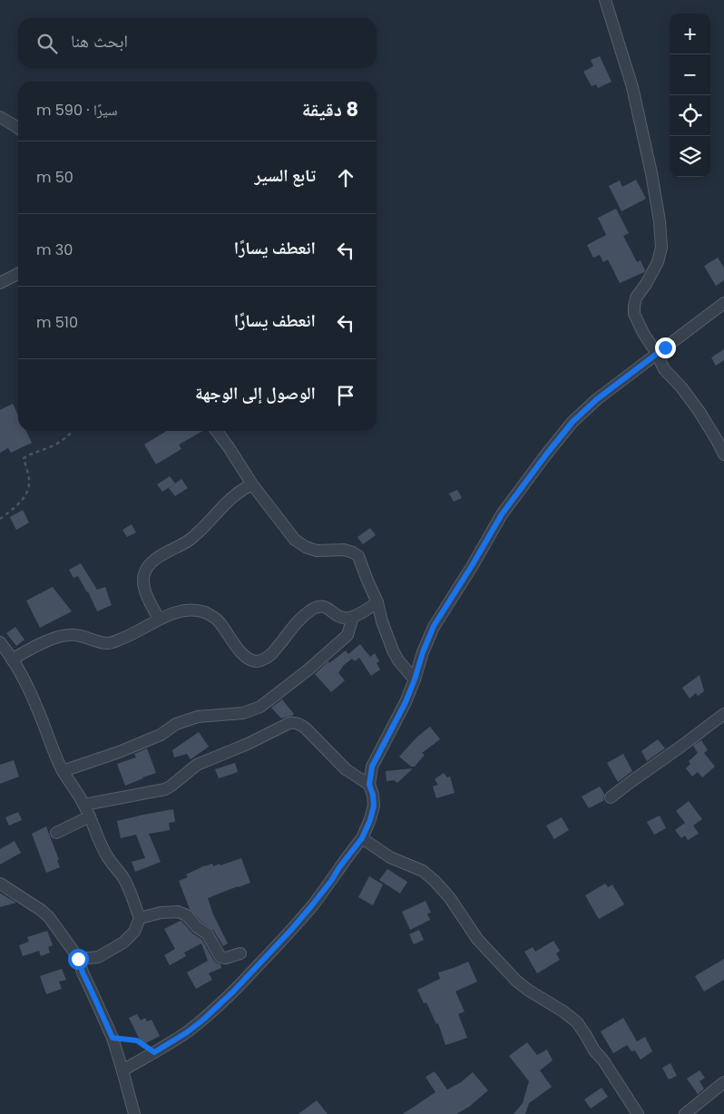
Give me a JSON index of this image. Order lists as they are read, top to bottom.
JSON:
{
  "page": {
    "map_buttons": ["+", "−"],
    "search": "ابحث هنا",
    "heading": ["8 دقيقة", "سيرًا · 590 m"],
    "list": [
      ["تابع السير", "50 m"],
      ["انعطف يسارًا", "30 m"],
      ["انعطف يسارًا", "510 m"],
      "الوصول إلى الوجهة"
    ]
  }
}
